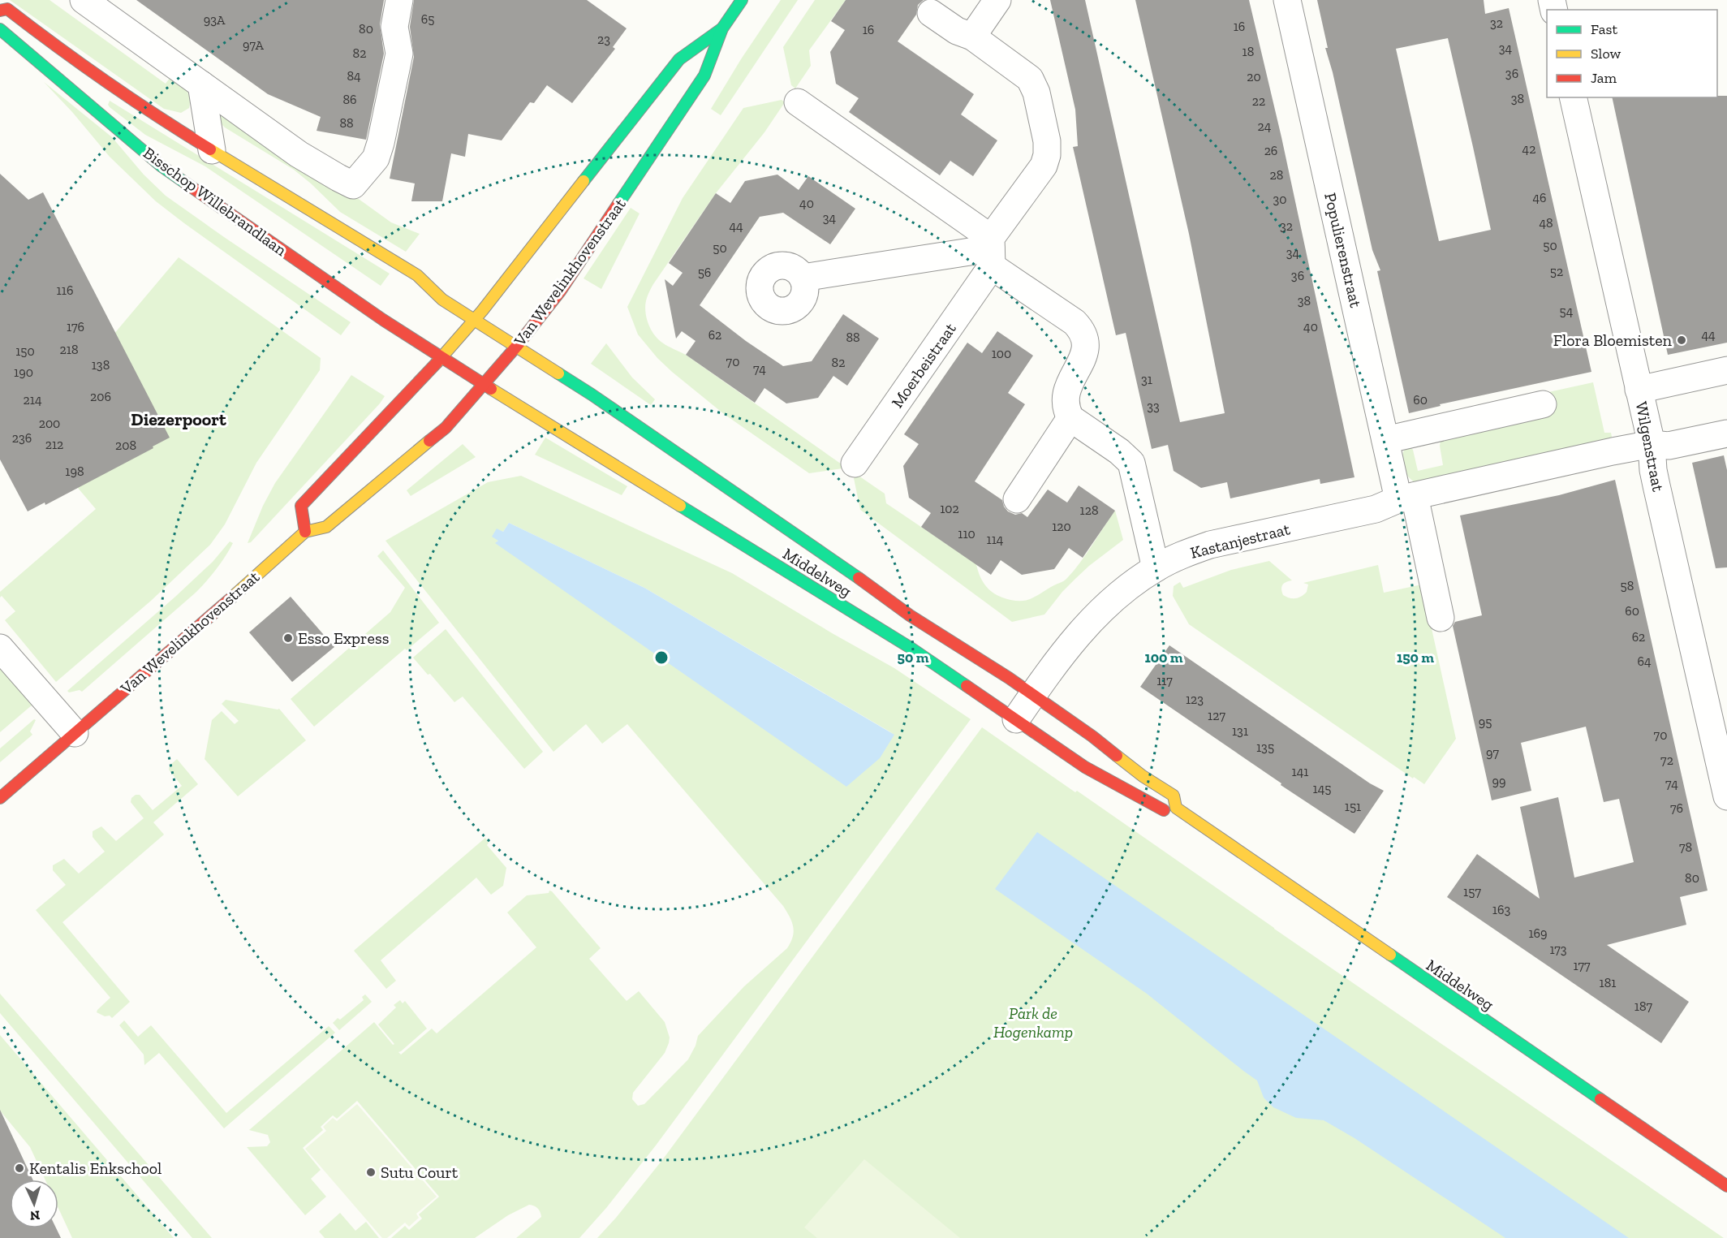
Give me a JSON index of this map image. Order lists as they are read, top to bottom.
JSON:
{
  "streets": {
    "main road": ["Bisschop Willebrandlaan", "Van Wevelinkhovenstraat", "Middelweg"],
    "street": [
      "Populierenstraat",
      "Moerbeistraat",
      "Wilgenstraat",
      "Kastanjestraat"
    ]
  },
  "crossings": [
    ["Bisschop Willebrandlaan", "Van Wevelinkhovenstraat"],
    ["Bisschop Willebrandlaan", "Middelweg"],
    ["Populierenstraat", "Kastanjestraat"],
    ["Van Wevelinkhovenstraat", "Middelweg"],
    ["Wilgenstraat", "Kastanjestraat"],
    ["Kastanjestraat", "Middelweg"]
  ],
  "districts": ["Diezerpoort"],
  "parks": ["Park de Hogenkamp"],
  "places": [
    "Flora Bloemisten",
    "Esso Express",
    "Kentalis Enkschool",
    "Sutu Court"
  ],
  "house_numbers": [
    "65",
    "93A",
    "32",
    "16",
    "80",
    "16",
    "23",
    "97A",
    "34",
    "18",
    "82",
    "36",
    "84",
    "20",
    "38",
    "86",
    "22",
    "88",
    "24",
    "42",
    "26",
    "28",
    "46",
    "30",
    "40",
    "34",
    "48",
    "44",
    "32",
    "50",
    "50",
    "34",
    "52",
    "56",
    "36",
    "116",
    "38",
    "54",
    "176",
    "40",
    "62",
    "44",
    "88",
    "218",
    "150",
    "100",
    "70",
    "82",
    "138",
    "74",
    "190",
    "31",
    "206",
    "214",
    "60",
    "33",
    "200",
    "236",
    "212",
    "208",
    "198",
    "102",
    "128",
    "120",
    "110",
    "114",
    "58",
    "60",
    "62",
    "64",
    "117",
    "123",
    "127",
    "95",
    "131",
    "70",
    "135",
    "97",
    "72",
    "141",
    "99",
    "74",
    "145",
    "151",
    "76",
    "78",
    "80",
    "157",
    "163",
    "169",
    "173",
    "177",
    "181",
    "187"
  ],
  "legend": ["Fast", "Slow", "Jam"],
  "north": "bottom",
  "rings": ["50 m", "100 m", "150 m"]
}
